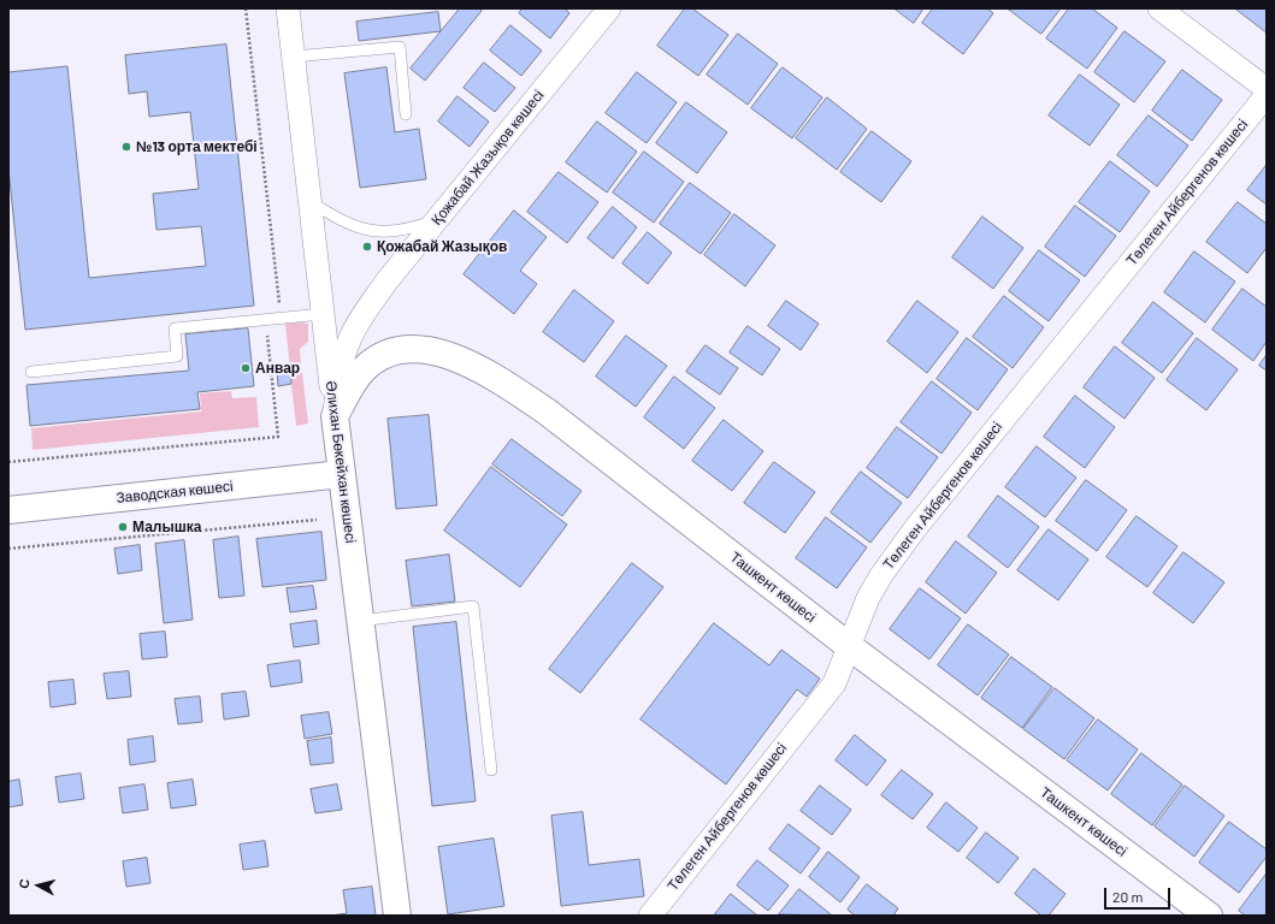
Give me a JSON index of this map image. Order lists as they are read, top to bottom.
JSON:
{
  "streets": {
    "main road": ["Әлихан Бөкейхан көшесі", "Заводская көшесі", "Ташкент көшесі"],
    "street": ["Қожабай Жазықов көшесі", "Төлеген Айбергенов көшесі"]
  },
  "crossings": [
    ["Қожабай Жазықов көшесі", "Әлихан Бөкейхан көшесі"],
    ["Қожабай Жазықов көшесі", "Ташкент көшесі"],
    ["Төлеген Айбергенов көшесі", "Ташкент көшесі"],
    ["Әлихан Бөкейхан көшесі", "Заводская көшесі"],
    ["Әлихан Бөкейхан көшесі", "Ташкент көшесі"]
  ],
  "places": [
    "№13 орта мектебі",
    "Қожабай Жазықов",
    "Анвар",
    "Малышка"
  ],
  "scale_bar": "20 m",
  "north": "left"
}
